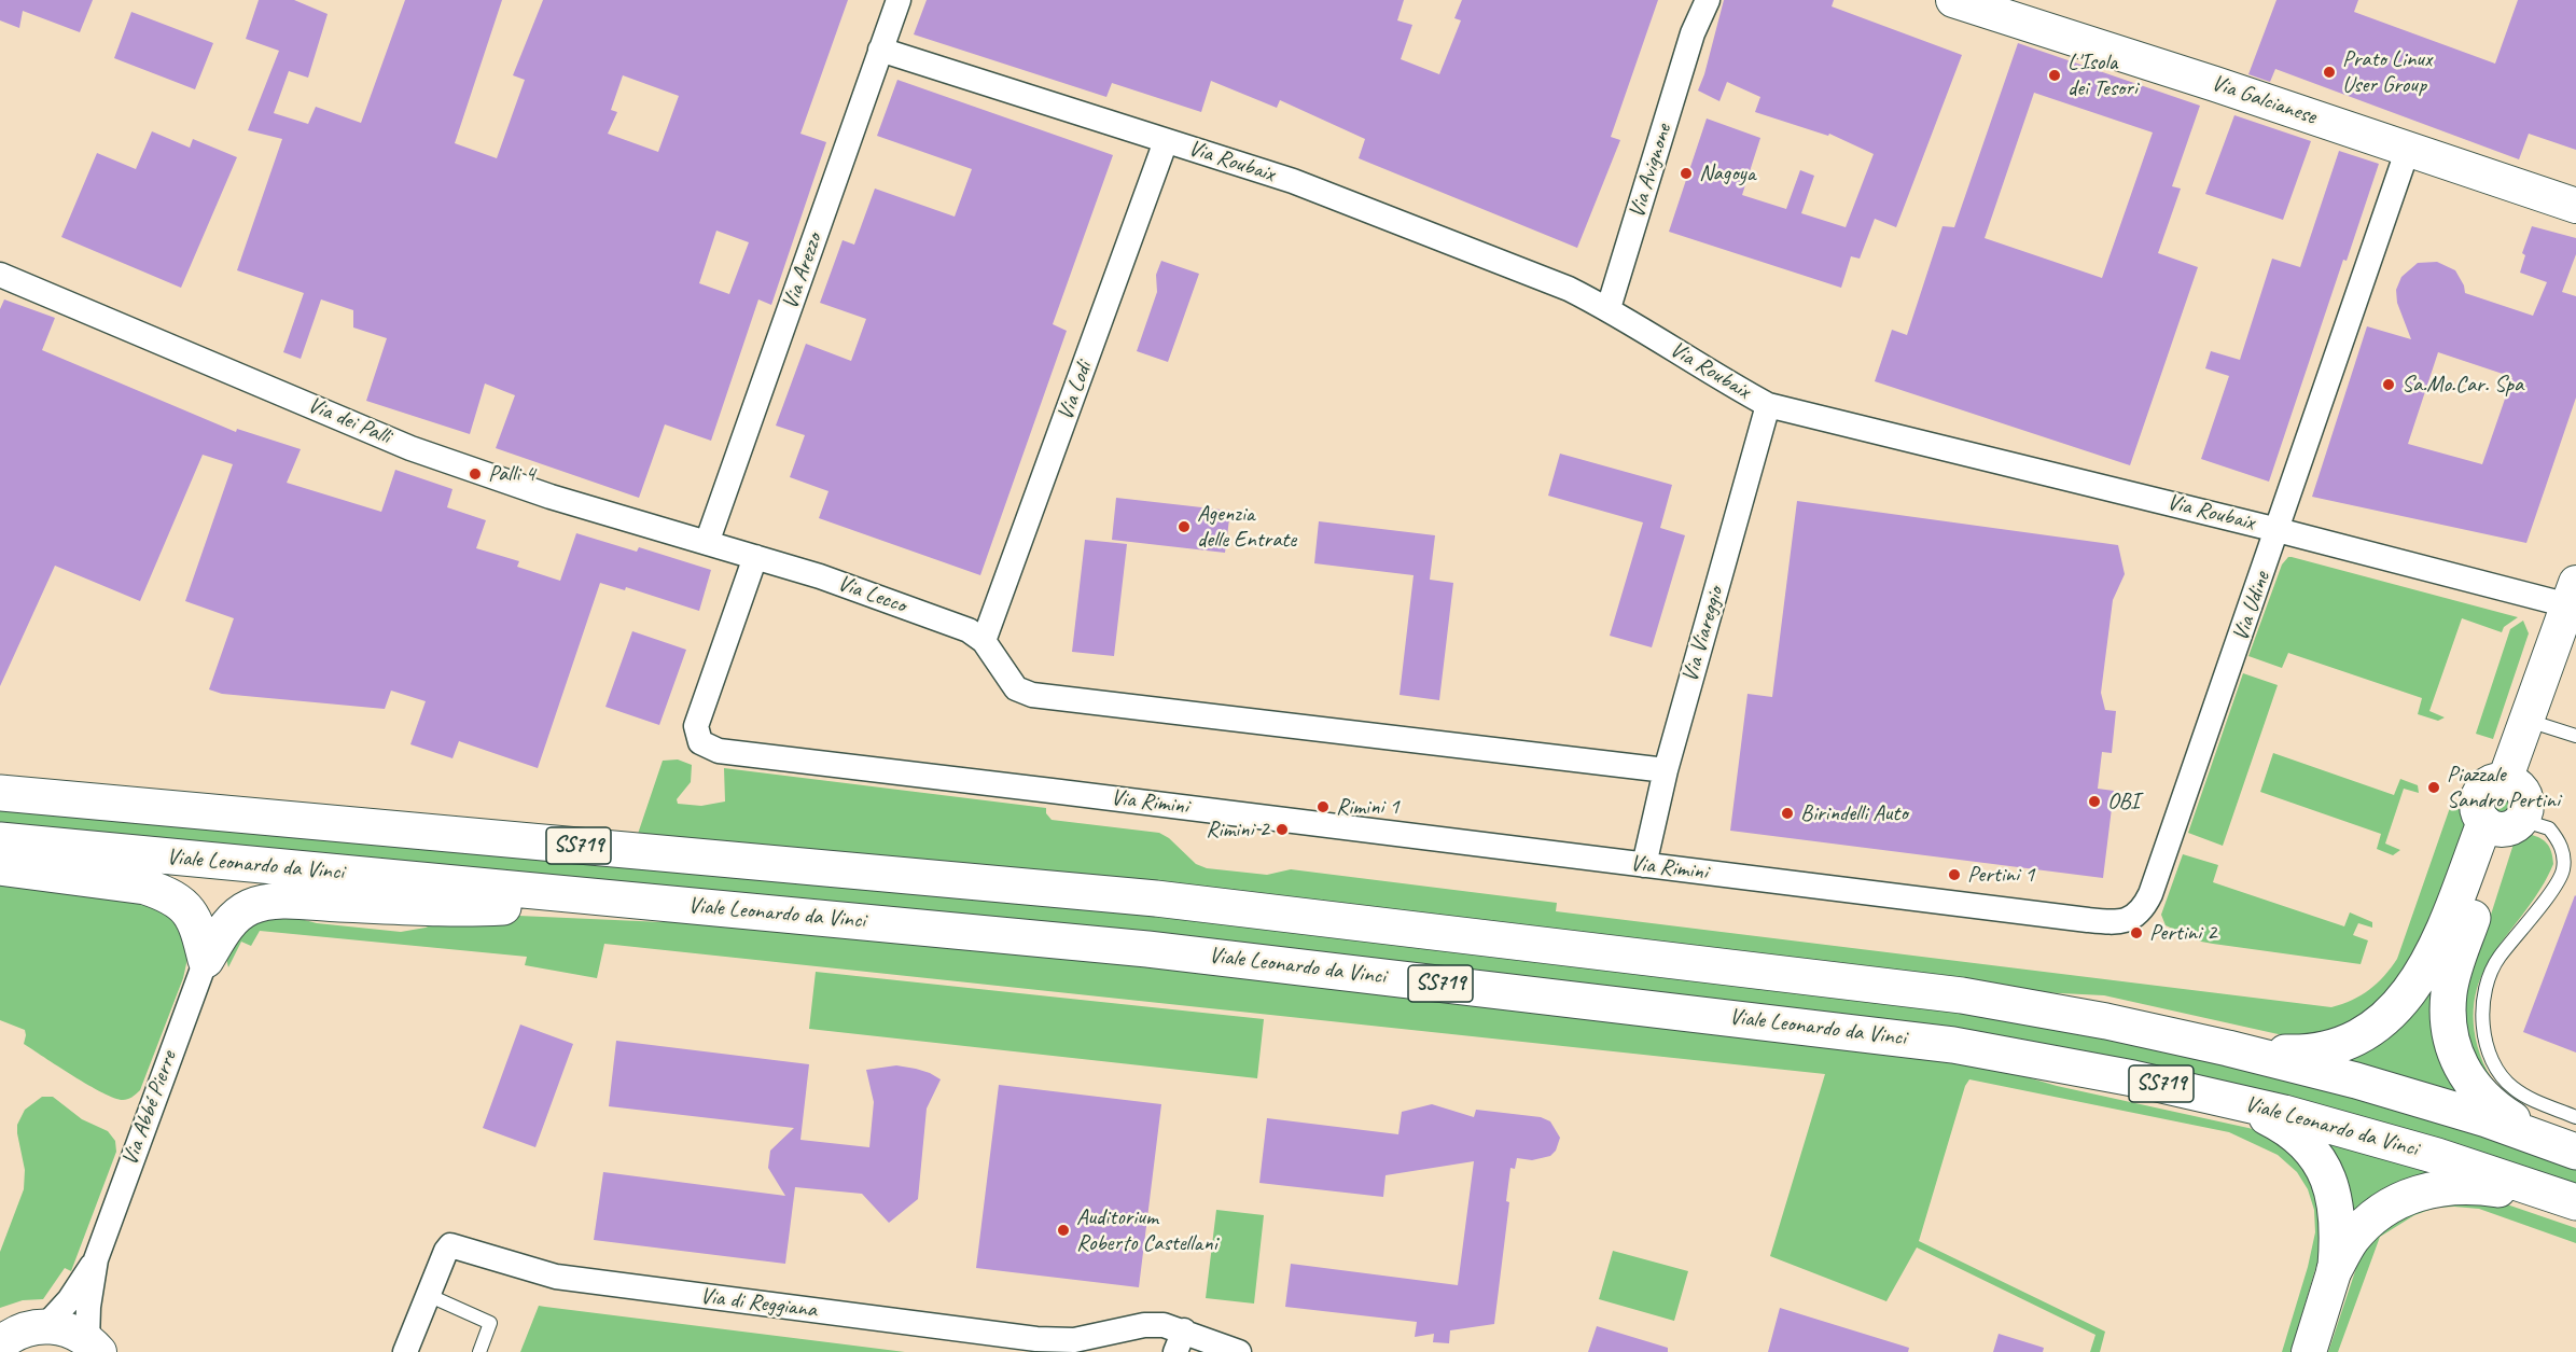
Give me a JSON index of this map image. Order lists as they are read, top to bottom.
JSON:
{
  "streets": {
    "highway": ["SS719", "Viale Leonardo da Vinci"],
    "street": [
      "Via Galcianese",
      "Via Roubaix",
      "Via Avignone",
      "Via Arezzo",
      "Via Lodi",
      "Via dei Palli",
      "Via Lecco",
      "Via Udine",
      "Via Viareggio",
      "Via Rimini",
      "Via Abbé Pierre",
      "Via di Reggiana"
    ]
  },
  "crossings": [
    ["Via Galcianese", "Via Udine"],
    ["Via Roubaix", "Via Avignone"],
    ["Via Roubaix", "Via Arezzo"],
    ["Via Roubaix", "Via Lodi"],
    ["Via Roubaix", "Via Udine"],
    ["Via Roubaix", "Via Viareggio"],
    ["Via Arezzo", "Via dei Palli"],
    ["Via Lodi", "Via Lecco"],
    ["Via dei Palli", "Via Lecco"],
    ["Via dei Palli", "Via Rimini"],
    ["Via Lecco", "Via Rimini"],
    ["Via Udine", "Via Rimini"],
    ["Via Viareggio", "Via Rimini"]
  ],
  "places": [
    "Prato Linux User Group",
    "L'Isola dei Tesori",
    "Nagoya",
    "Sa.Mo.Car. Spa",
    "Palli 4",
    "Agenzia delle Entrate",
    "Piazzale Sandro Pertini",
    "OBI",
    "Rimini 1",
    "Birindelli Auto",
    "Rimini 2",
    "Pertini 1",
    "Pertini 2",
    "Auditorium Roberto Castellani"
  ]
}
